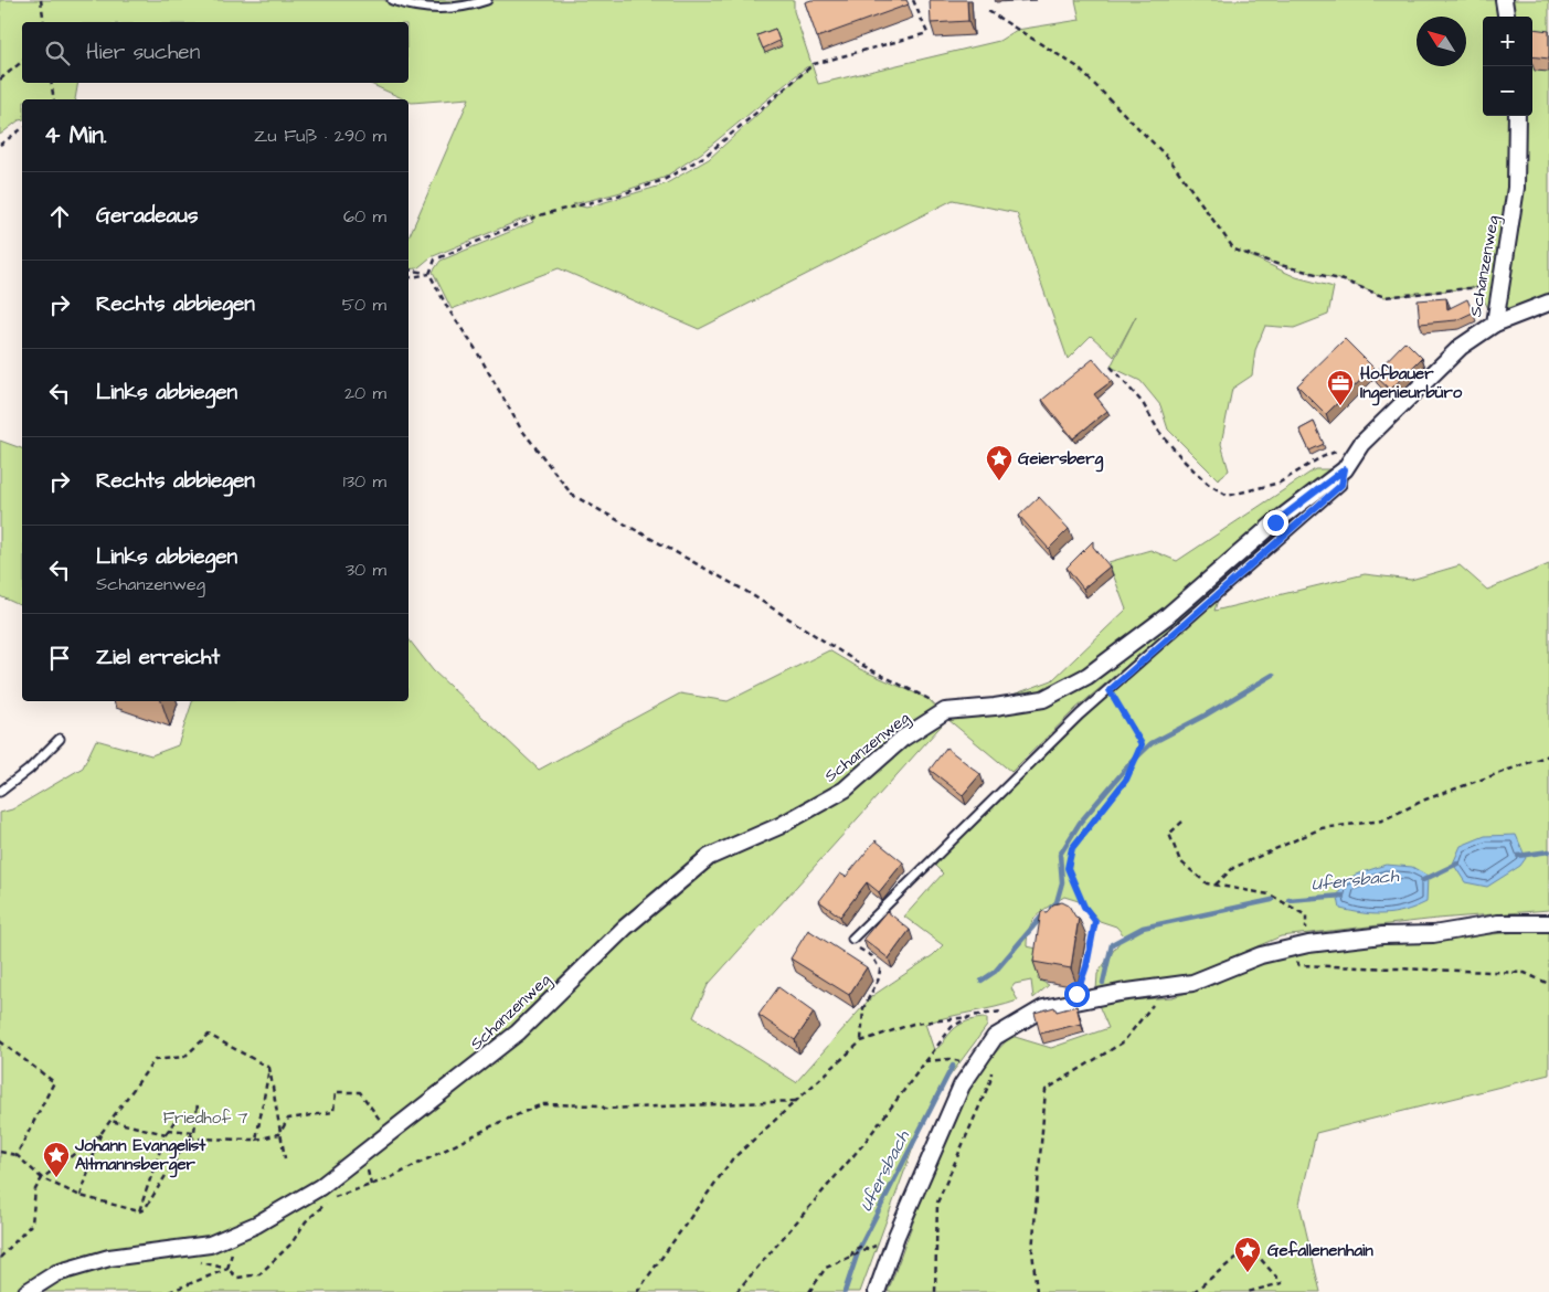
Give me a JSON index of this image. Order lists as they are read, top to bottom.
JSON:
{
  "streets": {
    "street": ["Schanzenweg"]
  },
  "water": ["Ufersbach"],
  "parks": ["Friedhof 7"],
  "places": {
    "office": ["Hofbauer Ingenieurbüro"],
    "place": ["Geiersberg", "Johann Evangelist Altmannsberger", "Gefallenenhain"]
  },
  "north": "top left",
  "page": {
    "map_buttons": ["+", "−"],
    "search": "Hier suchen",
    "heading": ["4 Min.", "Zu Fuß · 290 m"],
    "list": [
      ["Geradeaus", "60 m"],
      ["Rechts abbiegen", "50 m"],
      ["Links abbiegen", "20 m"],
      ["Rechts abbiegen", "130 m"],
      ["Links abbiegen", "Schanzenweg", "30 m"],
      "Ziel erreicht"
    ]
  }
}
